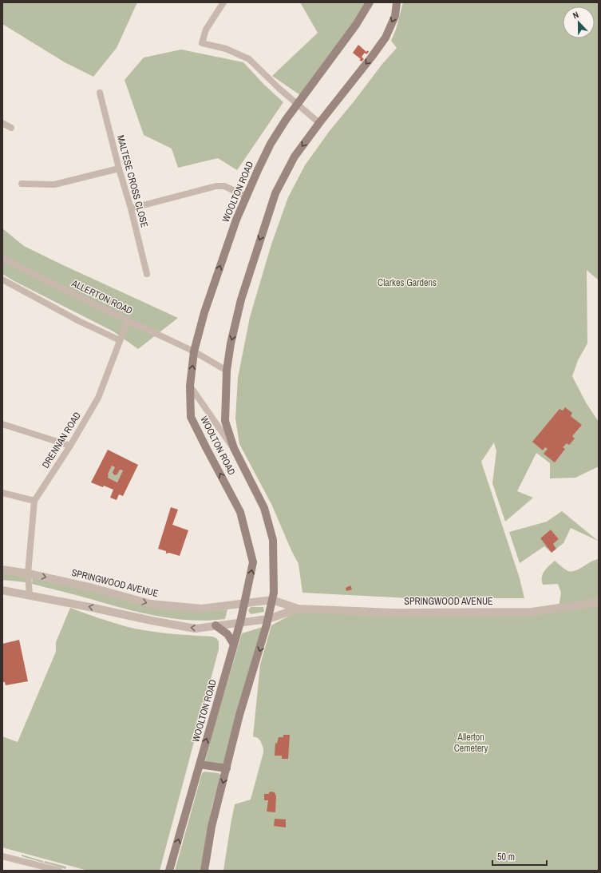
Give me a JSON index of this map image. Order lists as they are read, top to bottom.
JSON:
{
  "streets": {
    "main road": ["WOOLTON ROAD"],
    "street": [
      "MALTESE CROSS CLOSE",
      "ALLERTON ROAD",
      "DRENNAN ROAD",
      "SPRINGWOOD AVENUE"
    ]
  },
  "crossings": [
    ["WOOLTON ROAD", "ALLERTON ROAD"],
    ["WOOLTON ROAD", "SPRINGWOOD AVENUE"],
    ["ALLERTON ROAD", "DRENNAN ROAD"],
    ["DRENNAN ROAD", "SPRINGWOOD AVENUE"]
  ],
  "parks": ["Clarkes Gardens", "Allerton Cemetery"],
  "scale_bar": "50 m",
  "north": "top"
}
